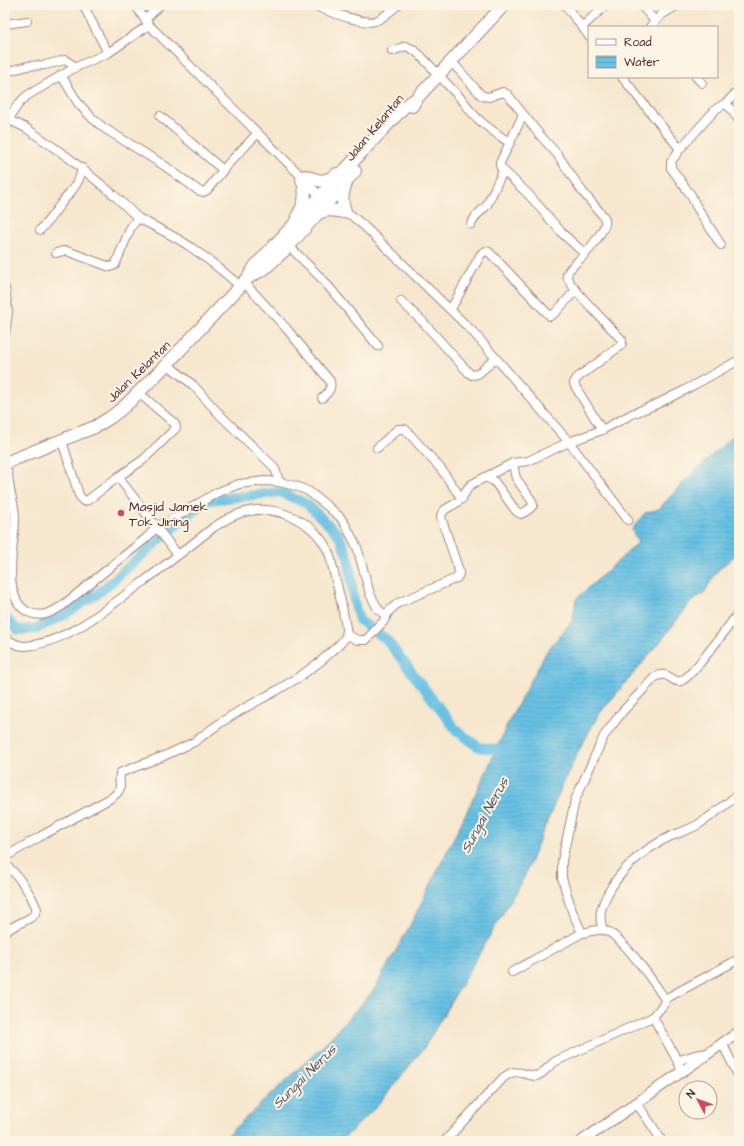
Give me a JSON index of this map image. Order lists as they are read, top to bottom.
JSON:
{
  "streets": {
    "highway": ["Jalan Kelantan"]
  },
  "water": ["Sungai Nerus"],
  "places": ["Masjid Jamek Tok Jiring"],
  "legend": ["Road", "Water"],
  "north": "top left"
}
